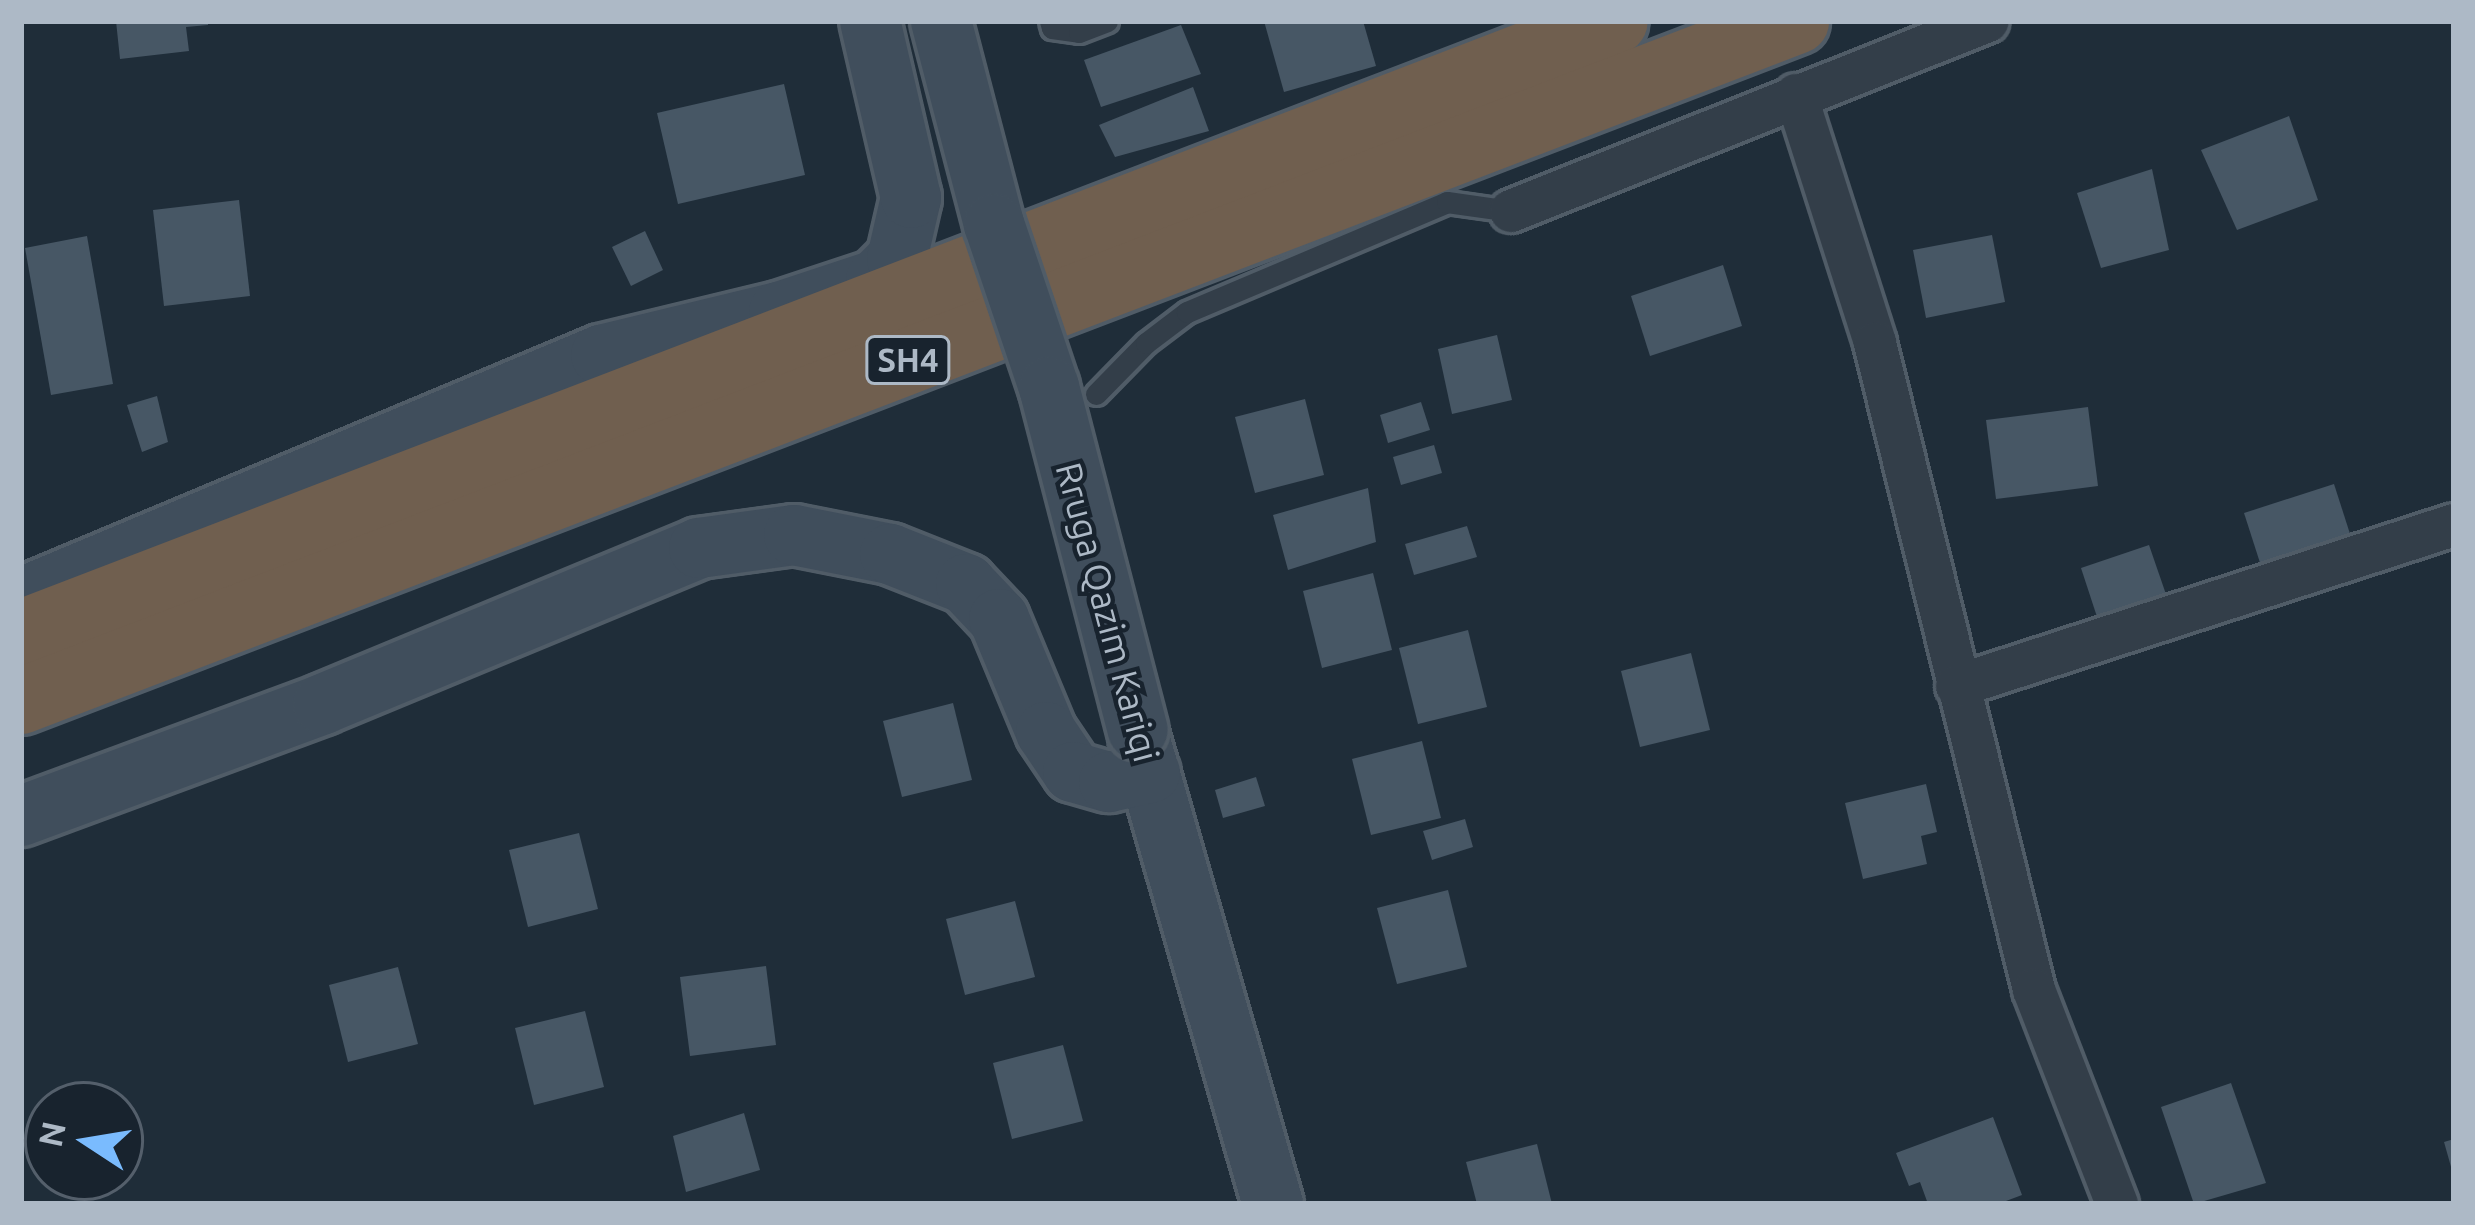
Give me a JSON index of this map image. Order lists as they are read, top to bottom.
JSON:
{
  "streets": {
    "highway": ["SH4"],
    "street": ["Rruga Qazim Kariqi"]
  },
  "north": "left"
}
